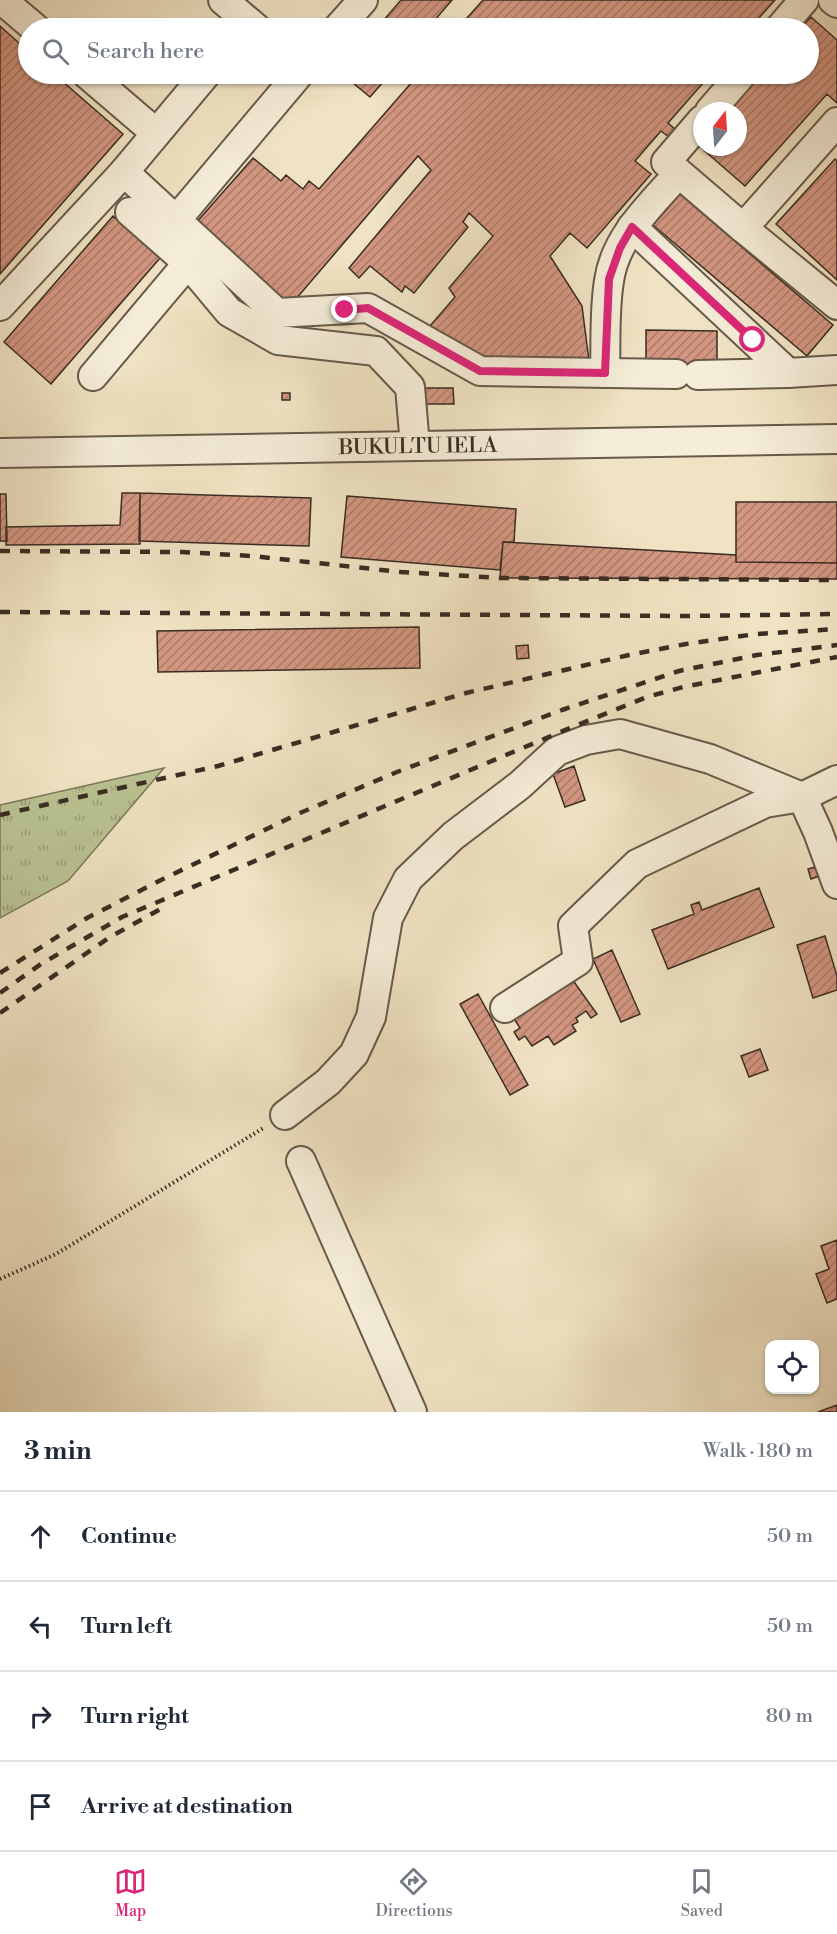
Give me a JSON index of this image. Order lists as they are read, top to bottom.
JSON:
{
  "streets": {
    "street": ["BUKULTU IELA"]
  },
  "north": "top",
  "page": {
    "search": "Search here",
    "heading": ["3 min", "Walk · 180 m"],
    "list": [
      ["Continue", "50 m"],
      ["Turn left", "50 m"],
      ["Turn right", "80 m"],
      "Arrive at destination"
    ],
    "nav": ["Map", "Directions", "Saved"]
  }
}
